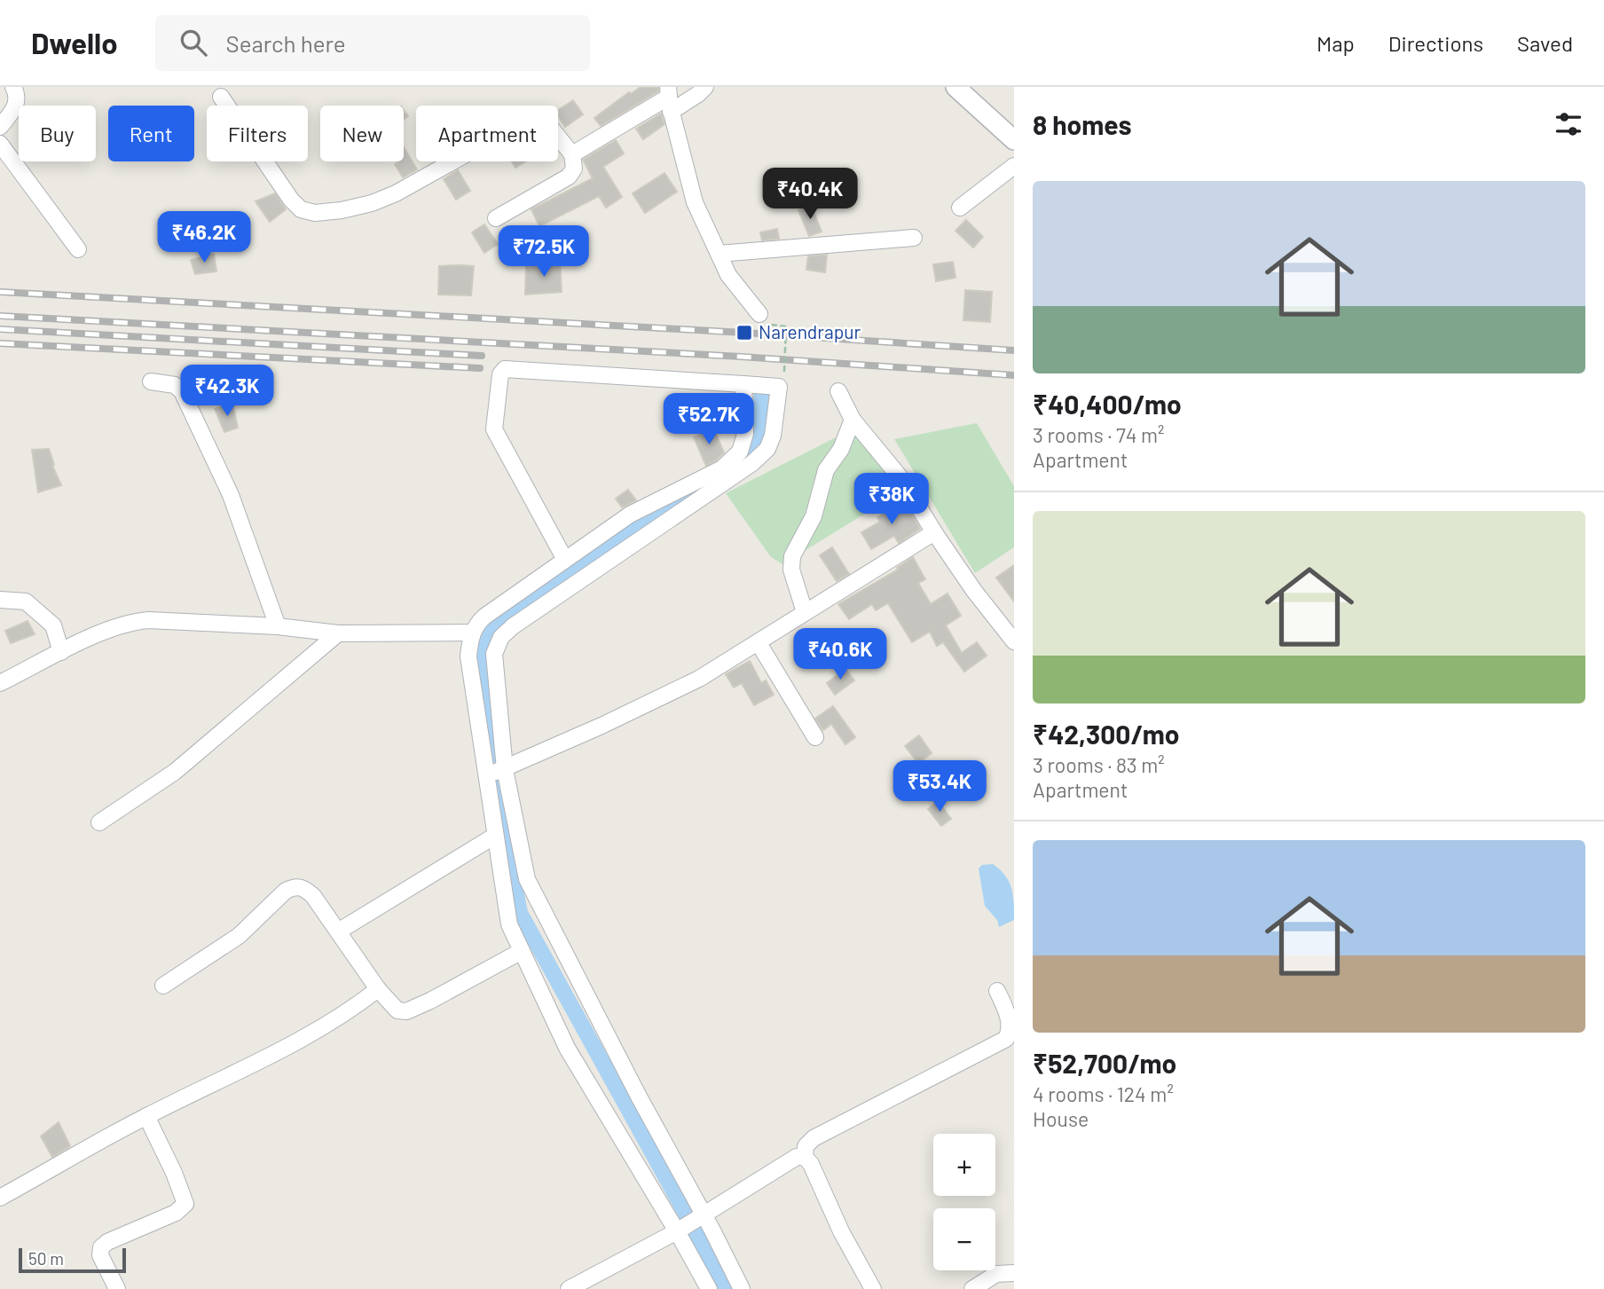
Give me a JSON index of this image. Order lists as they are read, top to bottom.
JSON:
{
  "places": {
    "transit": ["Narendrapur"]
  },
  "scale_bar": "50 m",
  "page": {
    "header": "Dwello",
    "search": "Search here",
    "nav": ["Map", "Directions", "Saved"],
    "heading": "8 homes",
    "chip": [
      "Buy",
      "Rent",
      "Filters",
      "New",
      "Apartment"
    ],
    "list": [
      {
        "name": "₹40,400/mo",
        "note": "3 rooms · 74 m² · Apartment"
      },
      {
        "name": "₹42,300/mo",
        "note": "3 rooms · 83 m² · Apartment"
      },
      {
        "name": "₹52,700/mo",
        "note": "4 rooms · 124 m² · House"
      }
    ],
    "price": [
      "₹40.4K",
      "₹46.2K",
      "₹72.5K",
      "₹42.3K",
      "₹52.7K",
      "₹38K",
      "₹40.6K",
      "₹53.4K"
    ],
    "map_buttons": ["+", "−"],
    "scale": "50 m"
  }
}
